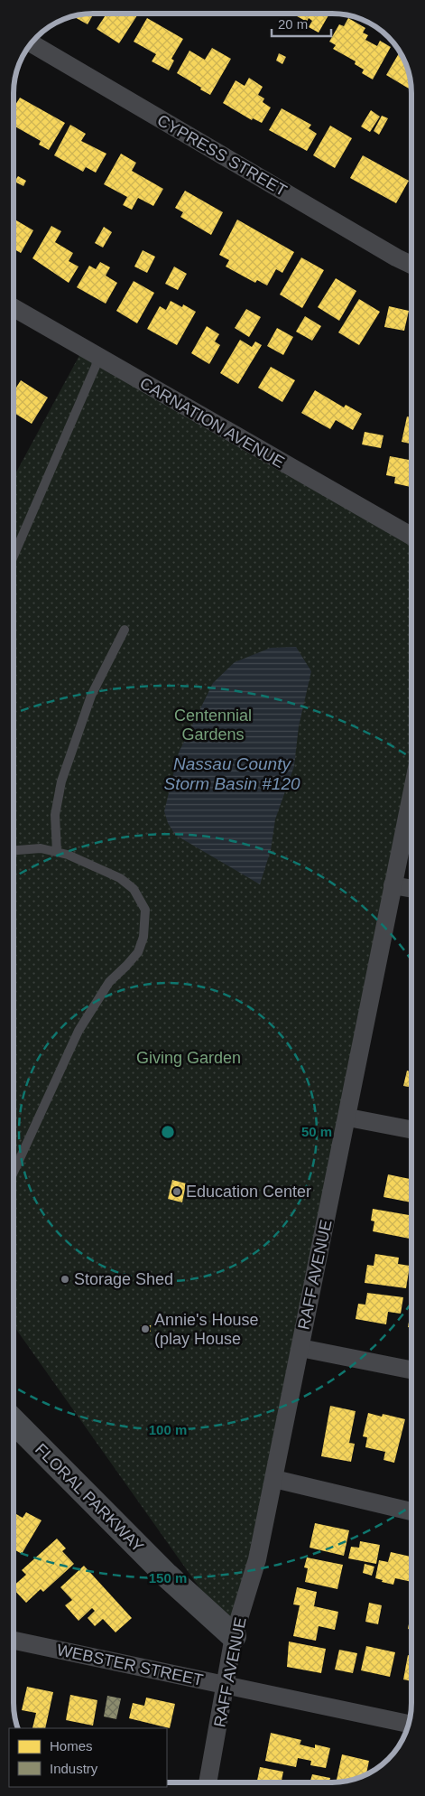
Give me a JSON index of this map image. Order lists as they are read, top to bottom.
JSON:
{
  "streets": {
    "street": [
      "CYPRESS STREET",
      "CARNATION AVENUE",
      "RAFF AVENUE",
      "FLORAL PARKWAY",
      "WEBSTER STREET"
    ]
  },
  "crossings": [
    ["RAFF AVENUE", "FLORAL PARKWAY"],
    ["RAFF AVENUE", "WEBSTER STREET"]
  ],
  "water": ["Nassau County Storm Basin #120"],
  "parks": ["Centennial Gardens", "Giving Garden"],
  "places": ["Education Center", "Storage Shed", "Annie's House (play House"],
  "legend": ["Homes", "Industry"],
  "scale_bar": "20 m",
  "rings": ["50 m", "100 m", "150 m"]
}
